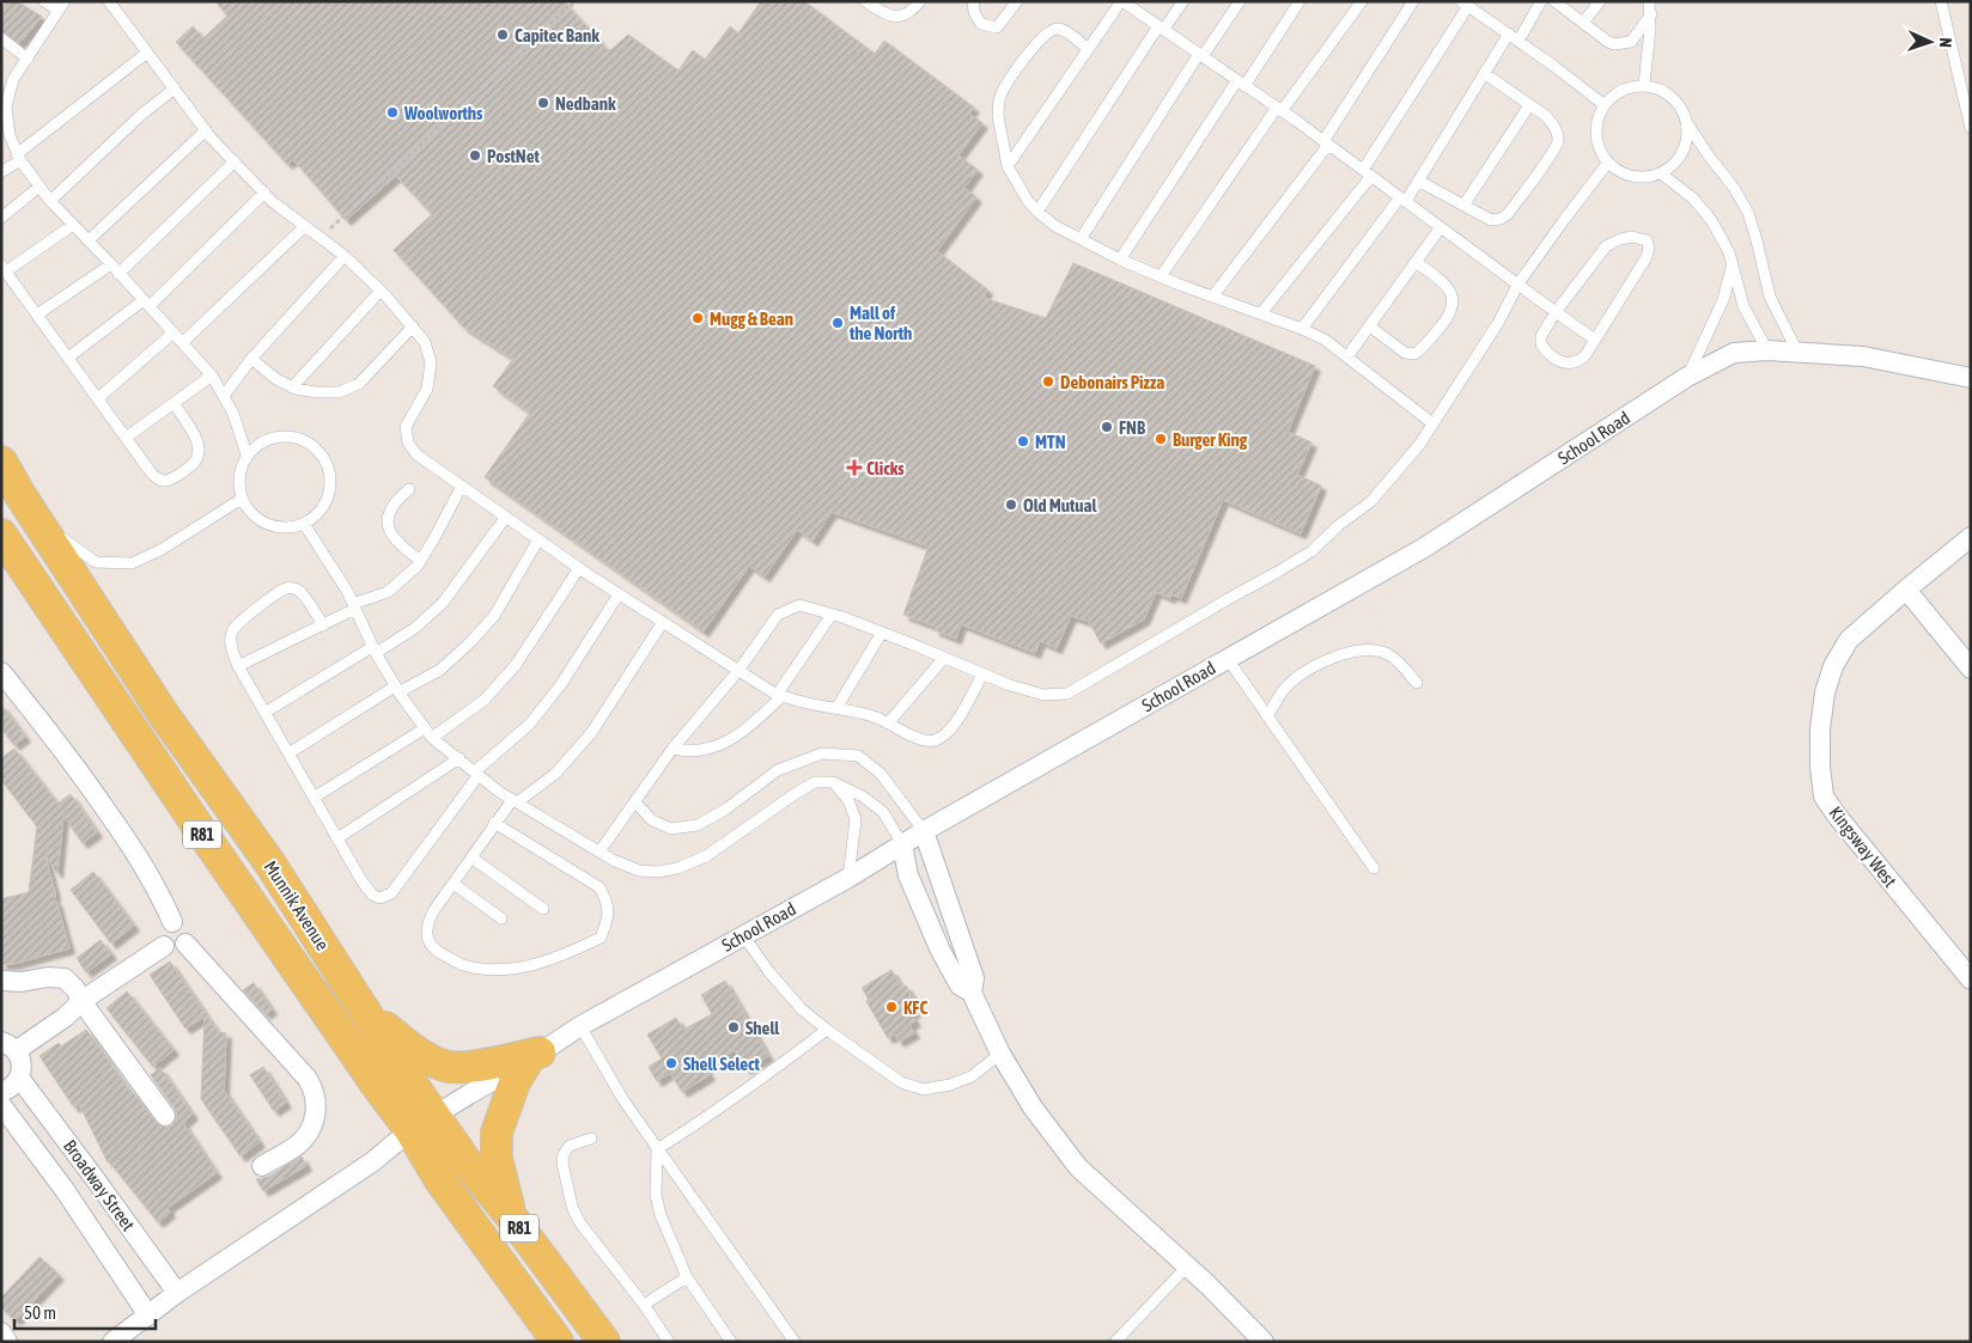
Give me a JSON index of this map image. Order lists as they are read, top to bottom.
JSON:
{
  "streets": {
    "main road": ["R81", "Munnik Avenue"],
    "street": ["School Road", "Kingsway West", "Broadway Street"]
  },
  "crossings": [
    ["School Road", "Munnik Avenue"],
    ["School Road", "Broadway Street"]
  ],
  "places": {
    "other": [
      "Capitec Bank",
      "Nedbank",
      "Woolworths",
      "PostNet",
      "Mugg & Bean",
      "Mall of the North",
      "Debonairs Pizza",
      "FNB",
      "Burger King",
      "MTN",
      "Old Mutual",
      "KFC",
      "Shell",
      "Shell Select"
    ],
    "health": ["Clicks"]
  },
  "scale_bar": "50 m",
  "north": "right"
}
